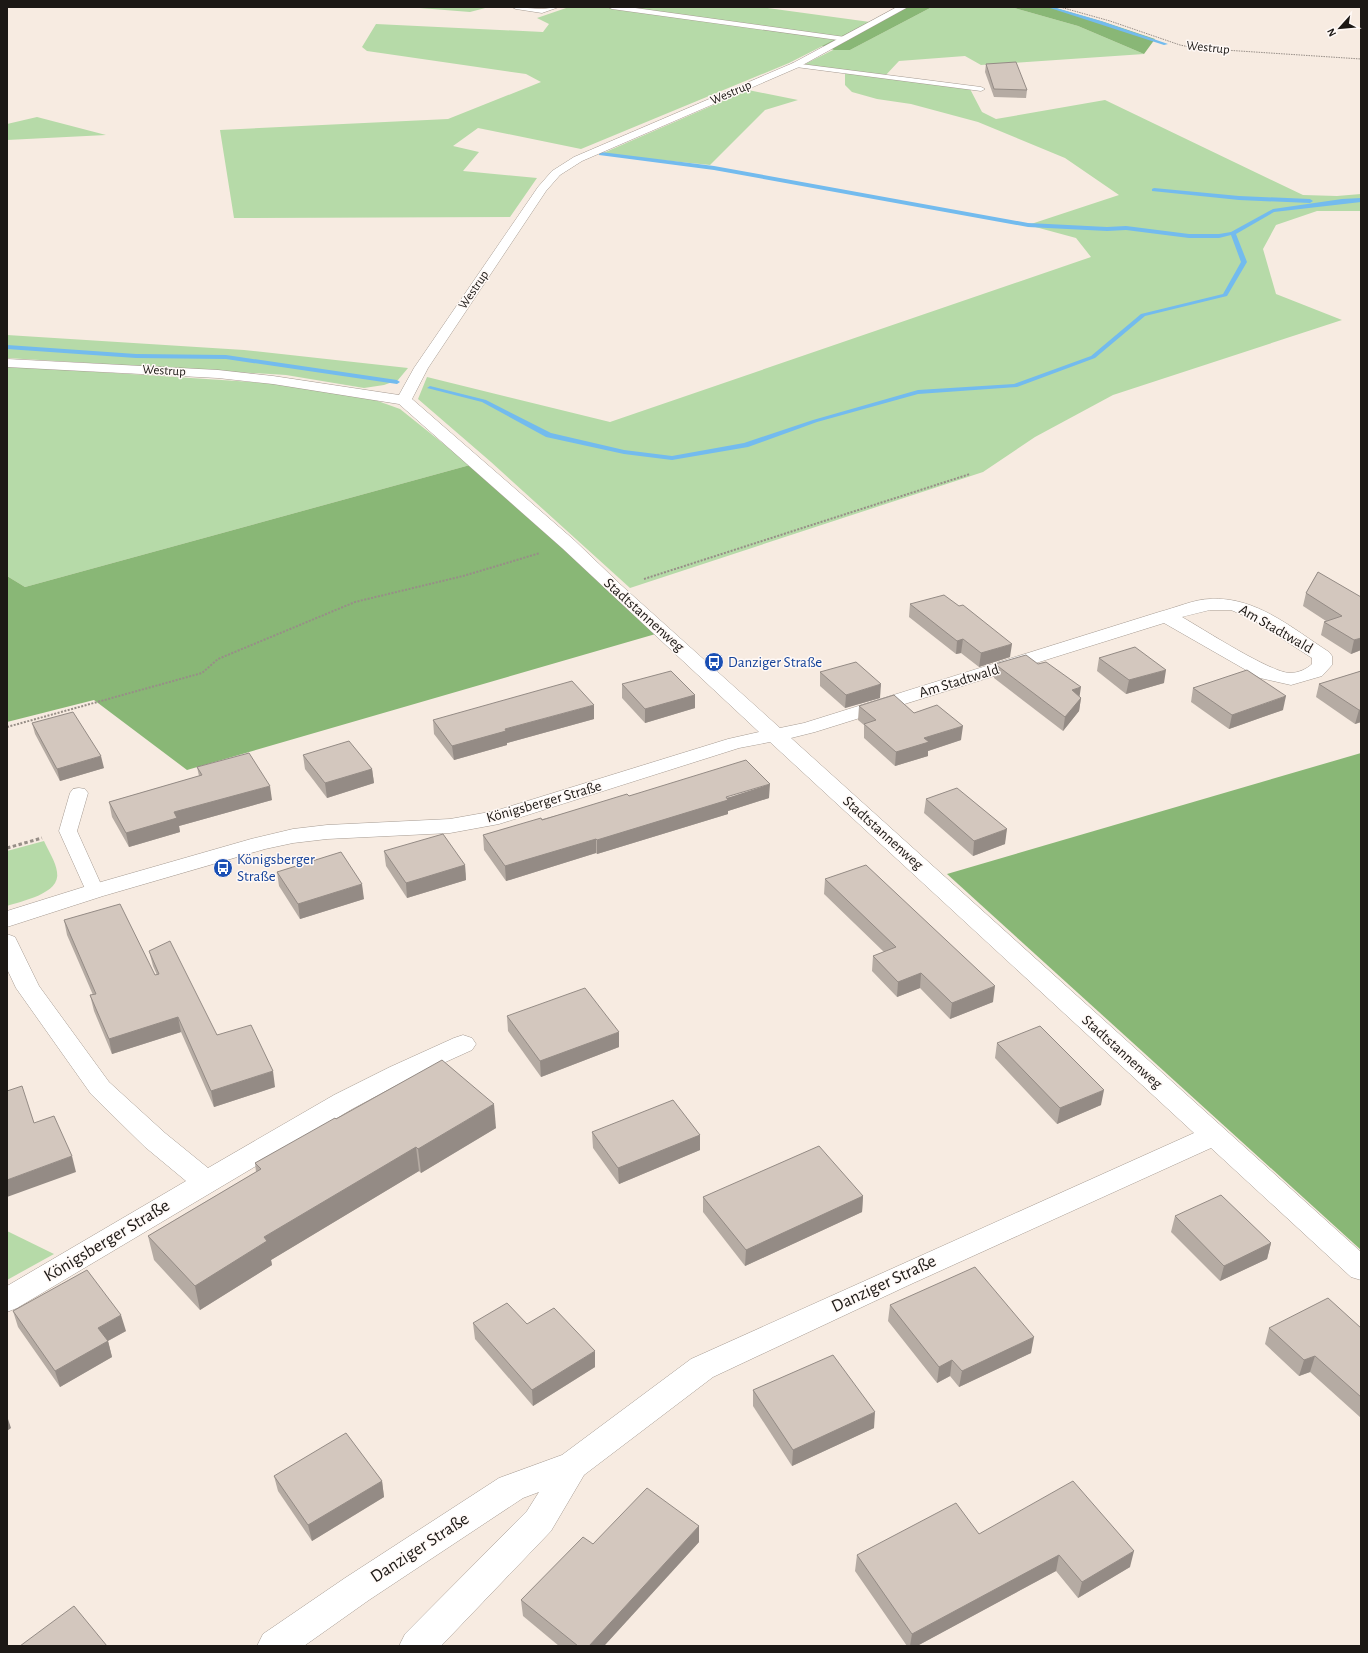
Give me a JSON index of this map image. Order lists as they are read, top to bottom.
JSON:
{
  "streets": {
    "street": [
      "Westrup",
      "Stadtstannenweg",
      "Am Stadtwald",
      "Königsberger Straße",
      "Danziger Straße"
    ]
  },
  "crossings": [
    ["Westrup", "Stadtstannenweg"],
    ["Stadtstannenweg", "Am Stadtwald"],
    ["Stadtstannenweg", "Königsberger Straße"],
    ["Stadtstannenweg", "Danziger Straße"],
    ["Am Stadtwald", "Königsberger Straße"]
  ],
  "places": {
    "bus stop": ["Danziger Straße", "Königsberger Straße"]
  },
  "north": "bottom left"
}
